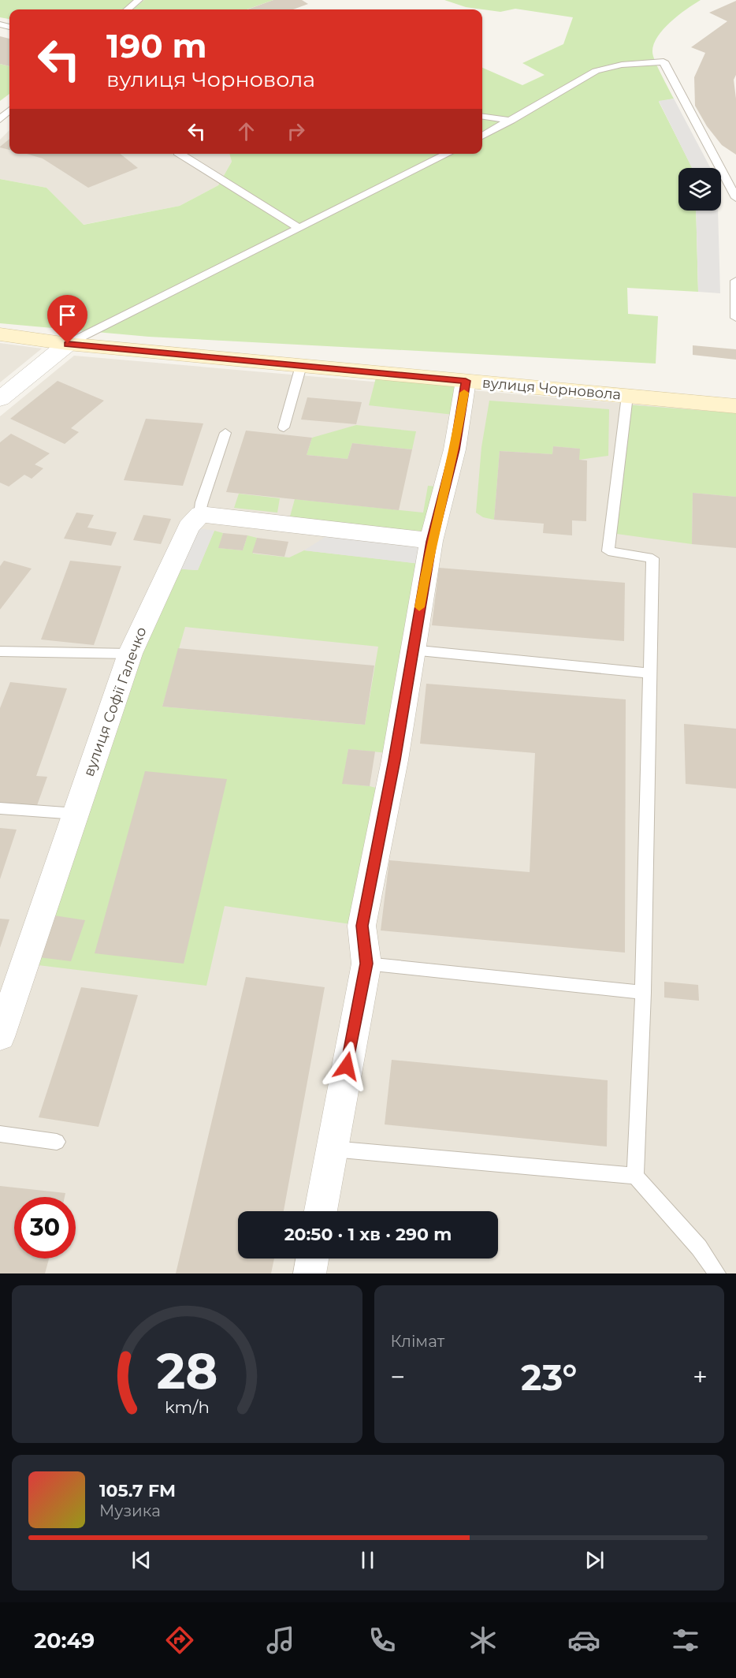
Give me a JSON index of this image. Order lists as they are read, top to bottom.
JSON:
{
  "streets": {
    "main road": ["вулиця Чорновола"],
    "street": ["вулиця Софії Галечко"]
  },
  "page": {
    "turn": ["190 m", "вулиця Чорновола"],
    "limit": "30",
    "trip": "20:50 · 1 хв · 290 m",
    "tile": "Клімат",
    "heat": ["−", "23°", "+"],
    "song": ["105.7 FM", "Музика"],
    "tabs": "20:49",
    "gauge": ["28", "km/h"]
  }
}
